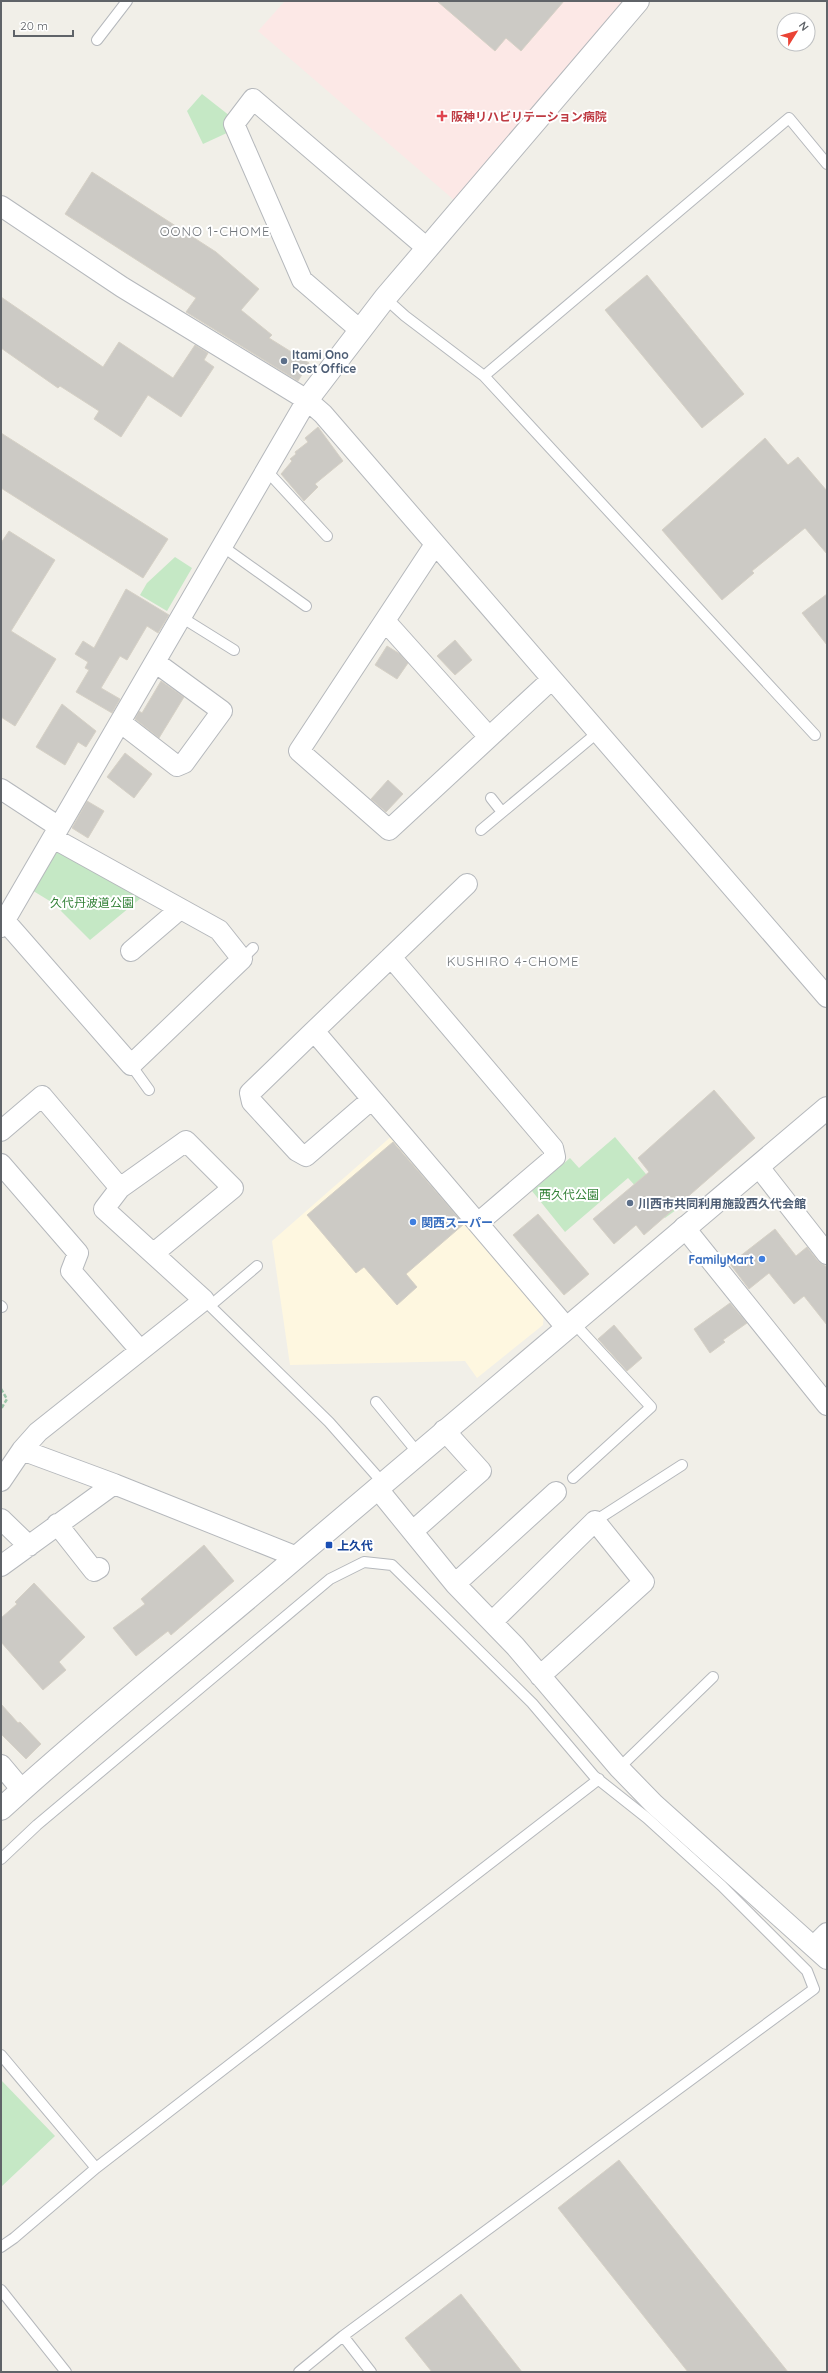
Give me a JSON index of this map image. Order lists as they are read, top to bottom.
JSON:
{
  "districts": ["OONO 1-CHOME", "KUSHIRO 4-CHOME"],
  "parks": ["久代丹波道公園", "西久代公園"],
  "places": {
    "health": ["阪神リハビリテーション病院"],
    "other": [
      "Itami Ono Post Office",
      "川西市共同利用施設西久代会館",
      "関西スーパー",
      "FamilyMart"
    ],
    "transit": ["上久代"]
  },
  "scale_bar": "20 m",
  "north": "top right"
}
